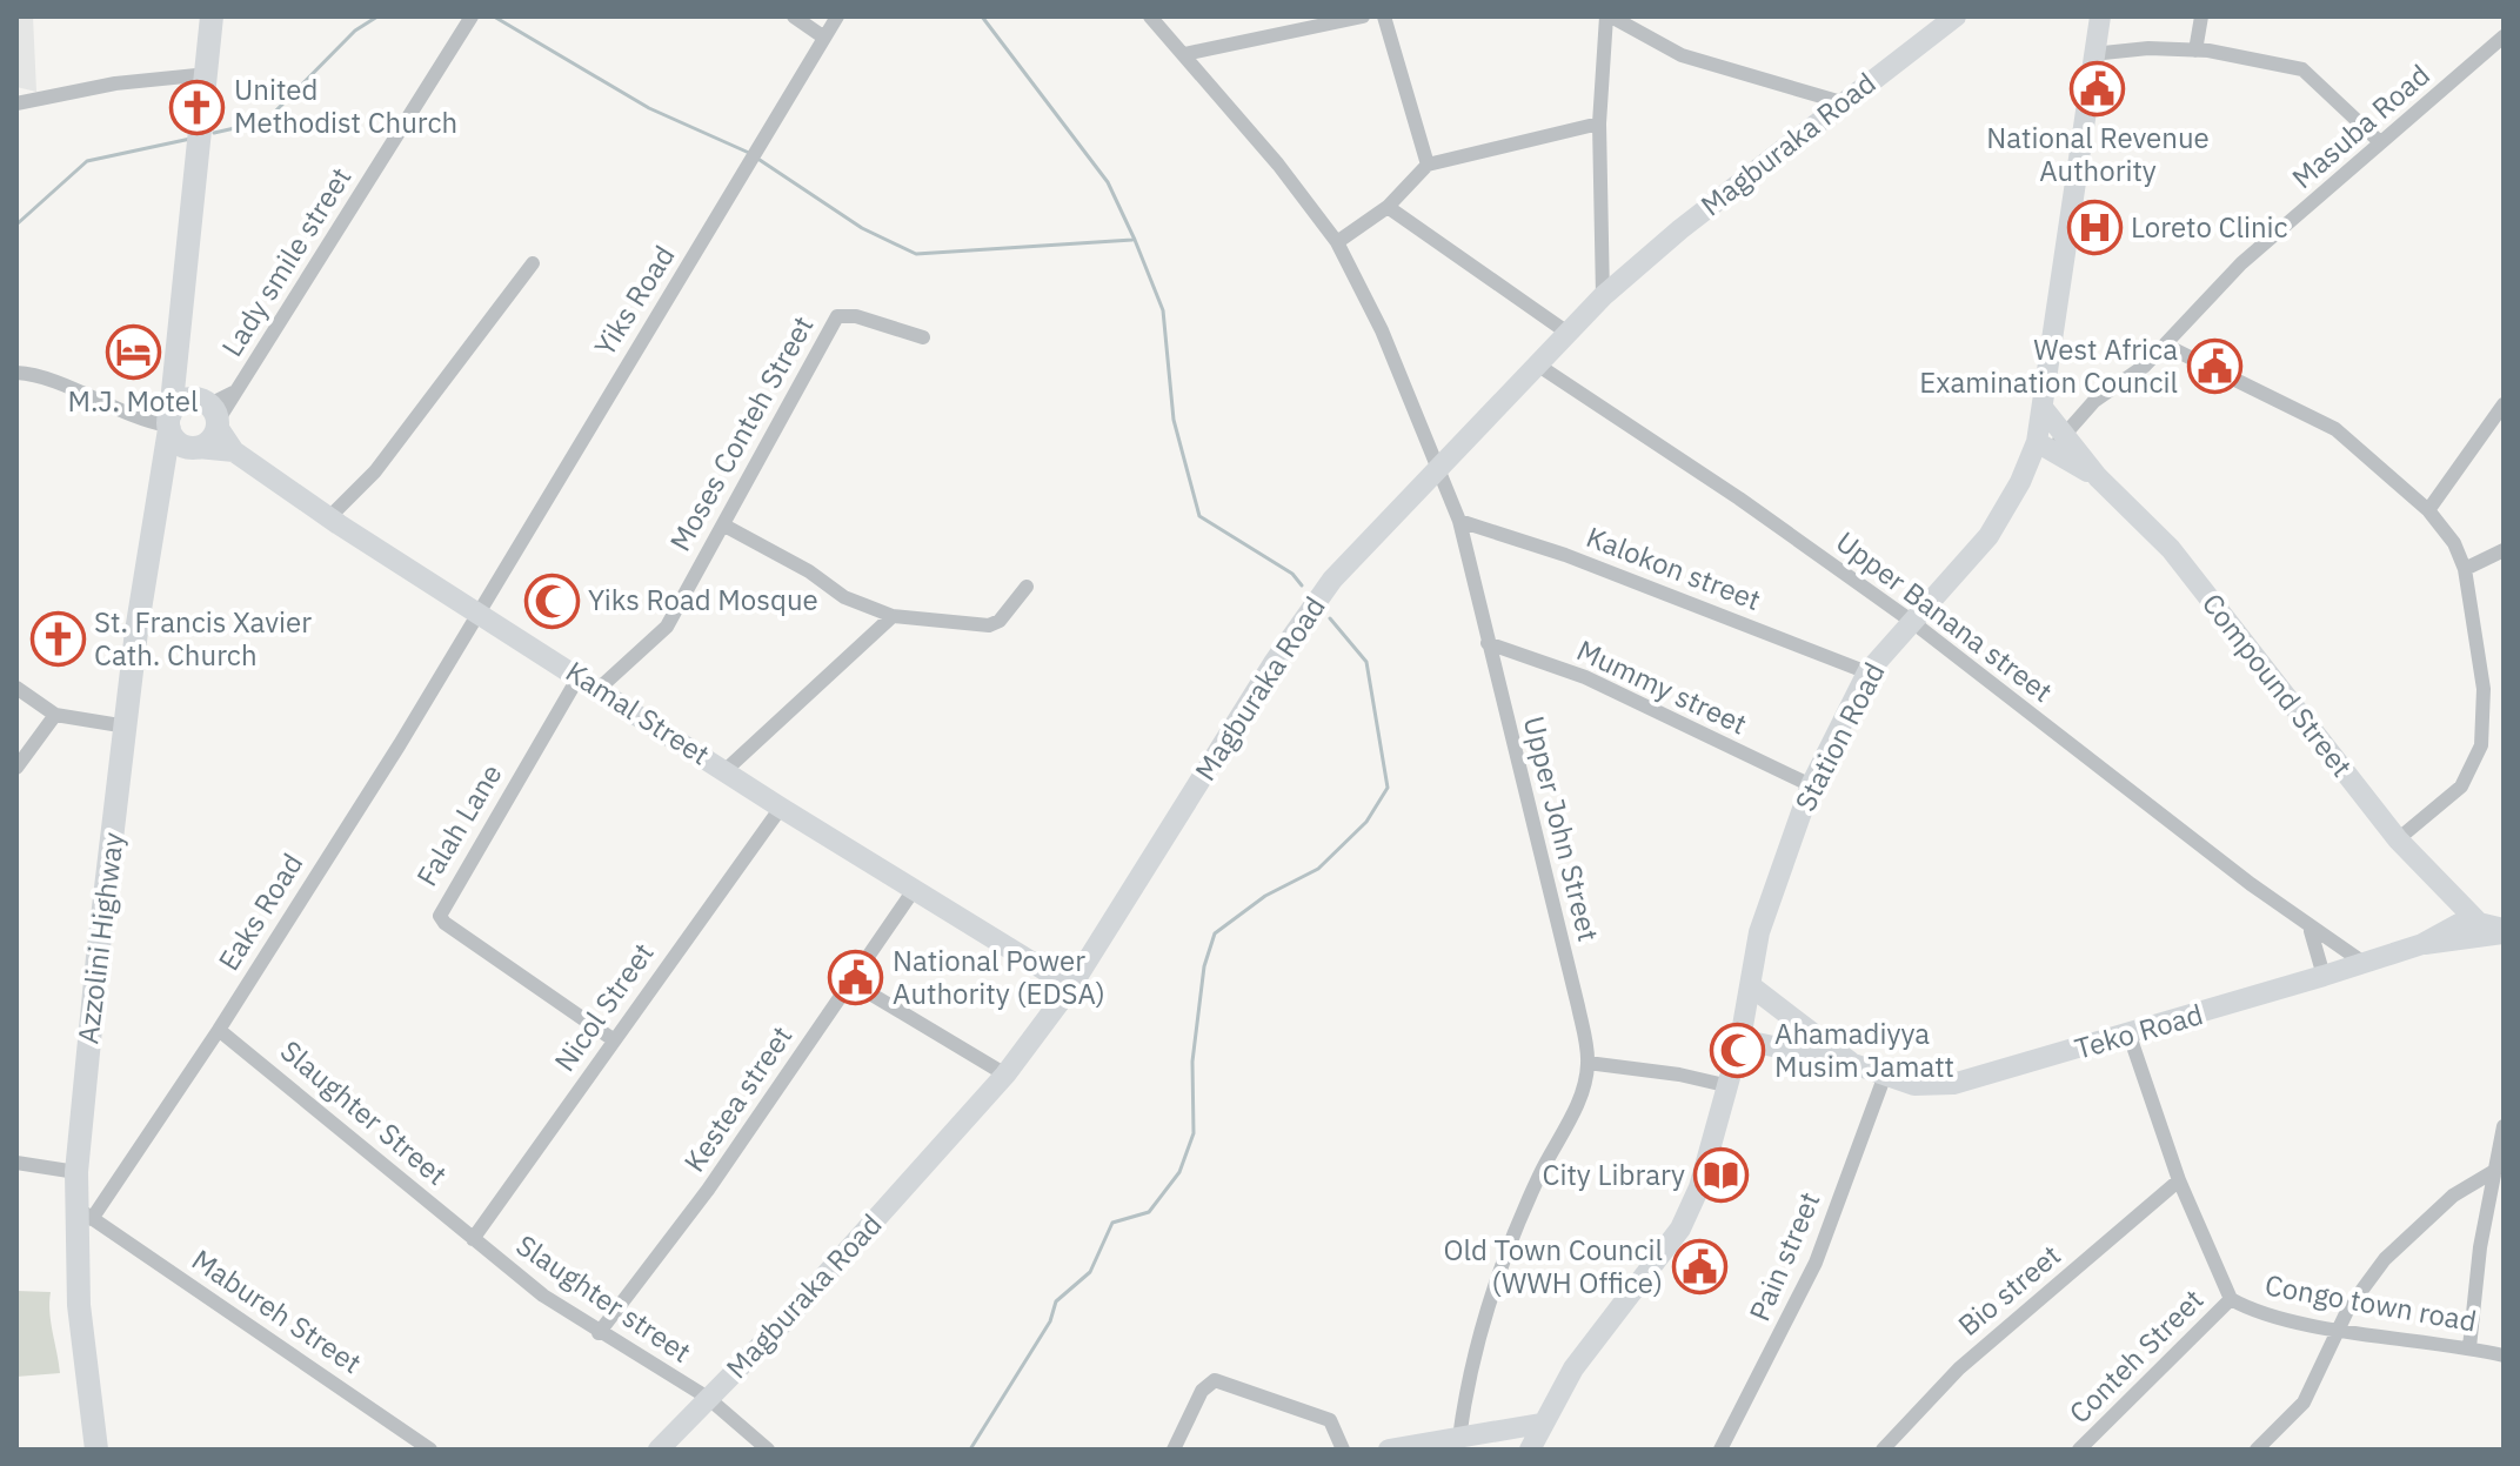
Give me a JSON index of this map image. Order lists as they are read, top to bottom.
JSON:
{
  "streets": {
    "main road": ["Azzolini Highway"],
    "street": [
      "Masuba Road",
      "Magburaka Road",
      "Lady smile street",
      "Yiks Road",
      "Moses Conteh Street",
      "Kalokon street",
      "Upper Banana street",
      "Compound Street",
      "Mummy street",
      "Kamal Street",
      "Station Road",
      "Falah Lane",
      "Upper John Street",
      "Eaks Road",
      "Nicol Street",
      "Teko Road",
      "Kestea street",
      "Slaughter Street",
      "Pain street",
      "Bio street",
      "Slaughter street",
      "Congo town road",
      "Mabureh Street",
      "Conteh Street"
    ]
  },
  "crossings": [
    ["Masuba Road", "Compound Street"],
    ["Masuba Road", "Station Road"],
    ["Magburaka Road", "Upper Banana street"],
    ["Magburaka Road", "Kamal Street"],
    ["Magburaka Road", "Upper John Street"],
    ["Magburaka Road", "Slaughter street"],
    ["Lady smile street", "Kamal Street"],
    ["Lady smile street", "Azzolini Highway"],
    ["Yiks Road", "Kamal Street"],
    ["Yiks Road", "Eaks Road"],
    ["Moses Conteh Street", "Kamal Street"],
    ["Kalokon street", "Station Road"],
    ["Kalokon street", "Upper John Street"],
    ["Upper Banana street", "Station Road"],
    ["Upper Banana street", "Teko Road"],
    ["Compound Street", "Station Road"],
    ["Compound Street", "Teko Road"],
    ["Mummy street", "Station Road"],
    ["Mummy street", "Upper John Street"],
    ["Kamal Street", "Falah Lane"],
    ["Kamal Street", "Eaks Road"],
    ["Kamal Street", "Azzolini Highway"],
    ["Kamal Street", "Nicol Street"],
    ["Kamal Street", "Kestea street"],
    ["Station Road", "Teko Road"],
    ["Falah Lane", "Nicol Street"],
    ["Eaks Road", "Azzolini Highway"],
    ["Eaks Road", "Slaughter Street"],
    ["Eaks Road", "Mabureh Street"],
    ["Azzolini Highway", "Mabureh Street"],
    ["Nicol Street", "Slaughter Street"],
    ["Nicol Street", "Slaughter street"],
    ["Teko Road", "Pain street"],
    ["Teko Road", "Congo town road"],
    ["Kestea street", "Slaughter street"],
    ["Slaughter Street", "Slaughter street"],
    ["Bio street", "Congo town road"],
    ["Congo town road", "Conteh Street"]
  ],
  "places": {
    "public building": [
      "National Revenue Authority",
      "West Africa Examination Council",
      "National Power Authority (EDSA)",
      "Old Town Council (WWH Office)"
    ],
    "church": ["United Methodist Church", "St. Francis Xavier Cath. Church"],
    "hospital": ["Loreto Clinic"],
    "hotel": ["M.J. Motel"],
    "mosque": ["Yiks Road Mosque", "Ahamadiyya Musim Jamatt"],
    "library": ["City Library"]
  }
}
